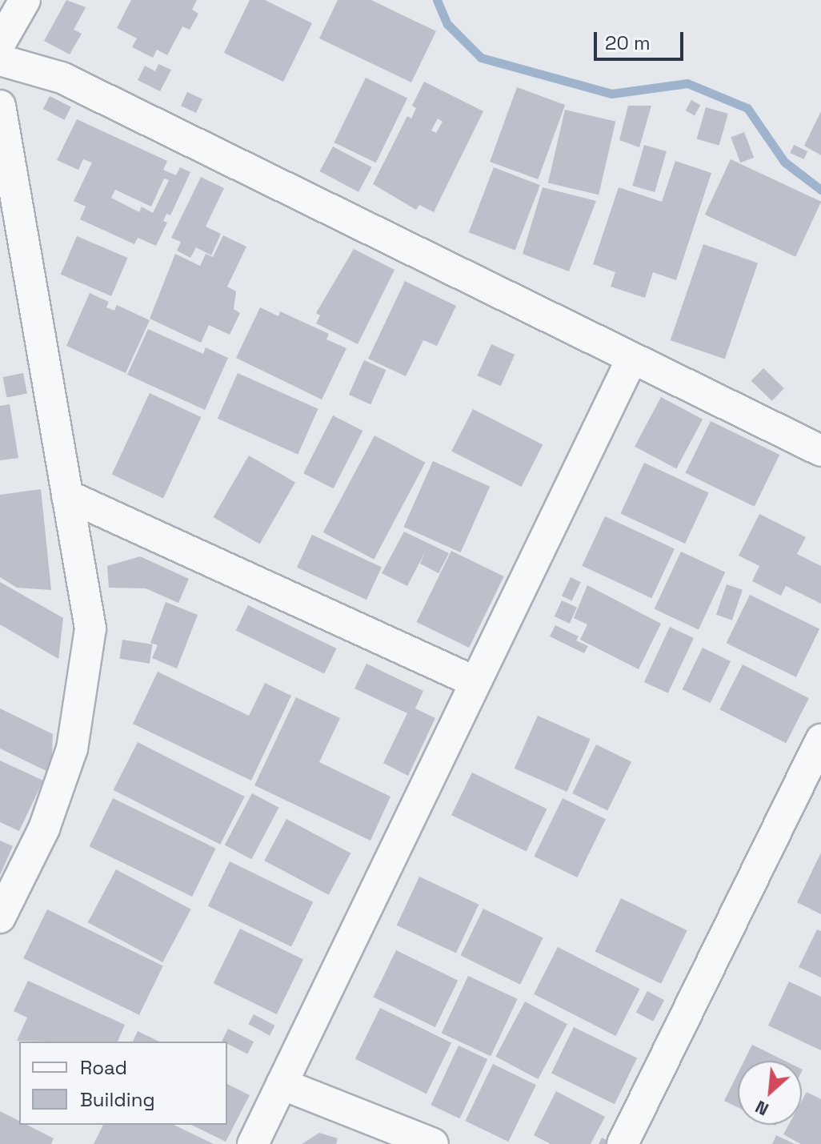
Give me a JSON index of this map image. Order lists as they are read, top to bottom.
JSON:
{
  "legend": ["Road", "Building"],
  "scale_bar": "20 m",
  "north": "bottom left"
}
